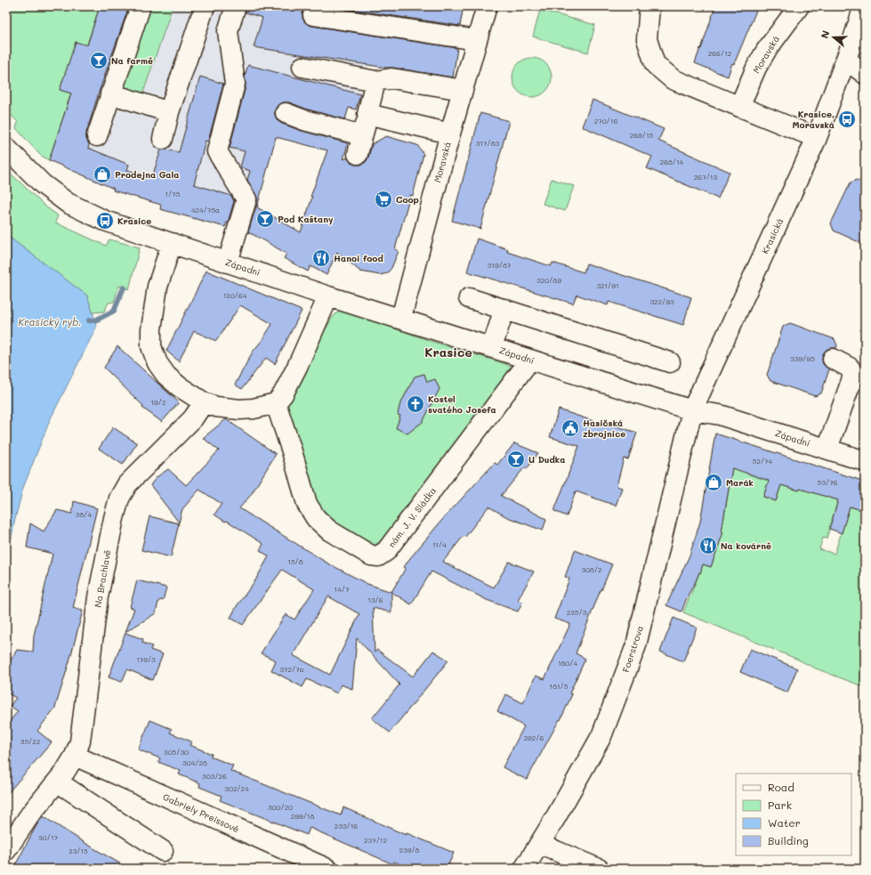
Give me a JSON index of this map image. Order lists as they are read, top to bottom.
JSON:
{
  "streets": {
    "street": [
      "Moravská",
      "Krasická",
      "Západní",
      "nám. J. V. Sládka",
      "Na Brachlavě",
      "Foerstrova",
      "Gabriely Preissové"
    ]
  },
  "crossings": [
    ["Moravská", "Západní"],
    ["Krasická", "Západní"],
    ["Krasická", "Foerstrova"],
    ["Západní", "nám. J. V. Sládka"],
    ["Západní", "Foerstrova"],
    ["Na Brachlavě", "Gabriely Preissové"]
  ],
  "districts": ["Krasice"],
  "water": ["Krasický ryb."],
  "places": {
    "bar": ["Na farmě", "Pod Kaštany", "U Dudka"],
    "bus stop": ["Krasice, Moravská", "Krasice"],
    "shop": ["Prodejna Gala", "Marák"],
    "supermarket": ["Coop"],
    "restaurant": ["Hanoi food", "Na kovárně"],
    "church": ["Kostel svatého Josefa"],
    "public building": ["Hasičská zbrojnice"]
  },
  "house_numbers": [
    "266/12",
    "270/16",
    "269/15",
    "317/83",
    "268/14",
    "267/13",
    "1/75",
    "424/75a",
    "319/87",
    "320/89",
    "321/91",
    "120/64",
    "322/93",
    "339/95",
    "19/2",
    "52/74",
    "53/76",
    "38/4",
    "11/4",
    "15/8",
    "308/2",
    "14/7",
    "13/6",
    "235/3",
    "179/3",
    "180/4",
    "372/7a",
    "181/5",
    "292/6",
    "35/22",
    "305/30",
    "304/28",
    "303/26",
    "302/24",
    "300/20",
    "299/18",
    "233/16",
    "30/17",
    "237/12",
    "239/8",
    "23/15"
  ],
  "legend": [
    "Road",
    "Park",
    "Water",
    "Building"
  ],
  "north": "left"
}
